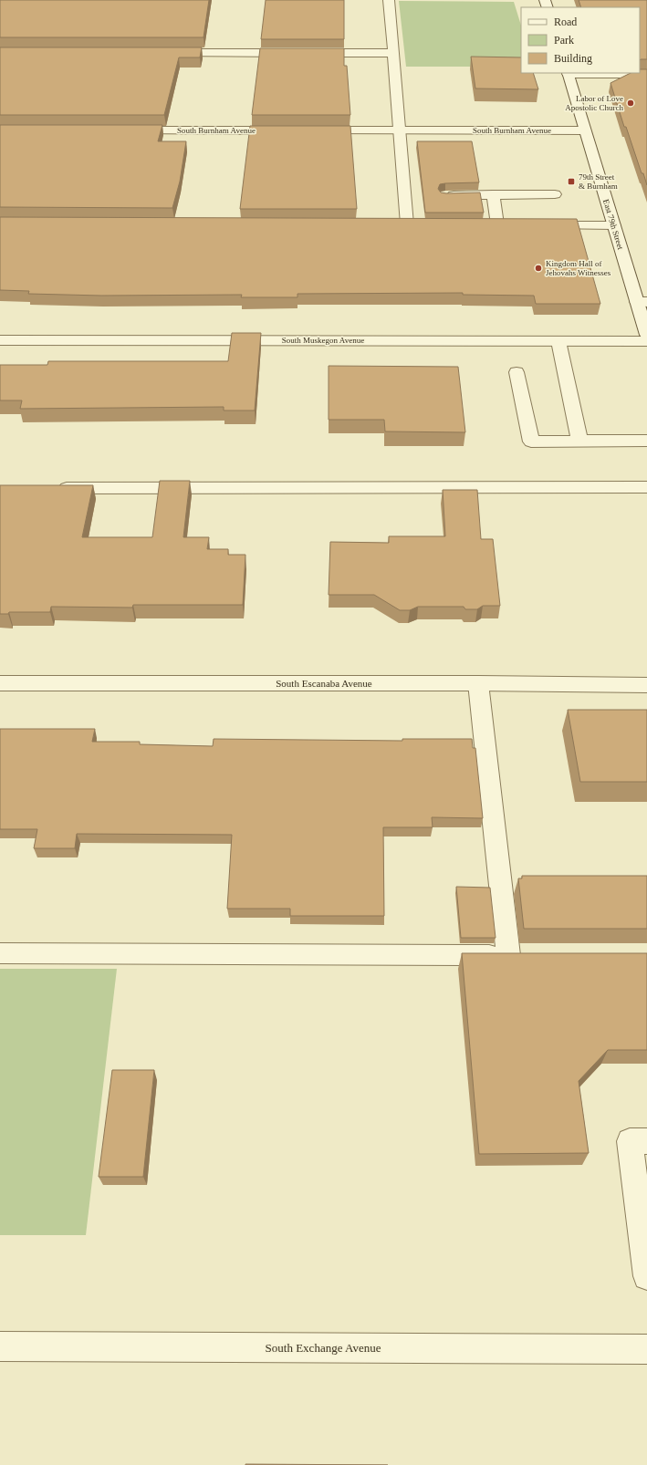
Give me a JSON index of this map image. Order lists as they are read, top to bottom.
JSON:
{
  "streets": {
    "street": [
      "South Burnham Avenue",
      "East 79th Street",
      "South Muskegon Avenue",
      "South Escanaba Avenue",
      "South Exchange Avenue"
    ]
  },
  "crossings": [
    ["South Burnham Avenue", "East 79th Street"]
  ],
  "places": {
    "other": ["Labor of Love Apostolic Church", "Kingdom Hall of Jehovahs Witnesses"],
    "transit": ["79th Street & Burnham"]
  },
  "legend": ["Road", "Park", "Building"]
}
